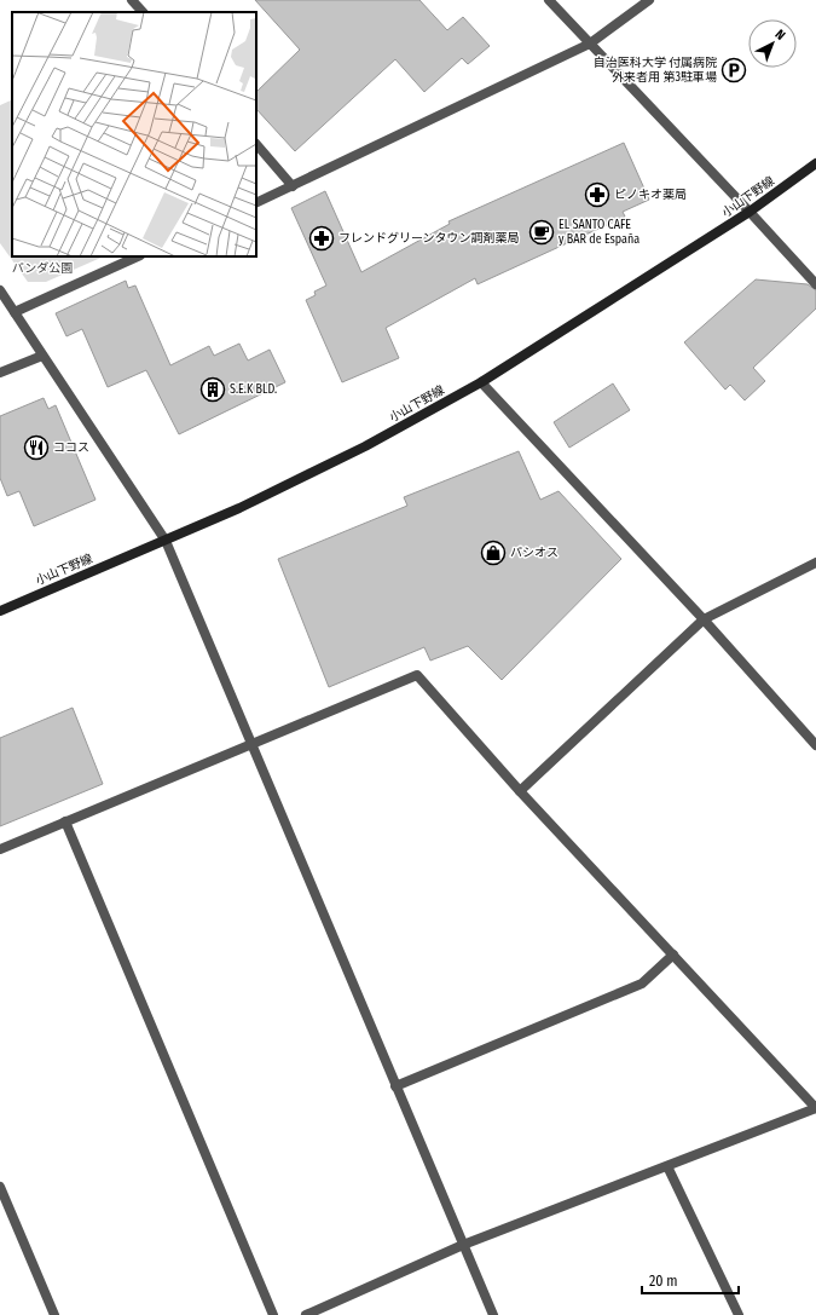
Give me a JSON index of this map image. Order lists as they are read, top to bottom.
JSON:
{
  "streets": {
    "main road": ["小山下野線"]
  },
  "parks": ["パンダ公園"],
  "places": {
    "parking": ["自治医科大学 付属病院 外来者用 第3駐車場"],
    "pharmacy": ["ピノキオ薬局", "フレンドグリーンタウン調剤薬局"],
    "cafe": ["EL SANTO CAFE y BAR de España"],
    "building": ["S.E.K BLD."],
    "restaurant": ["ココス"],
    "shop": ["パシオス"]
  },
  "scale_bar": "20 m",
  "north": "top right"
}
